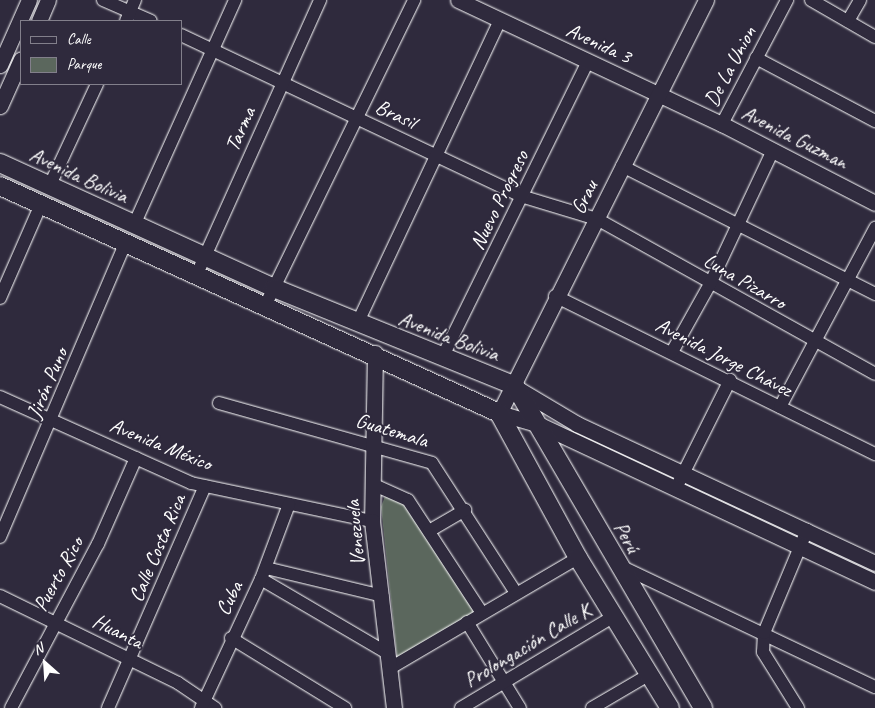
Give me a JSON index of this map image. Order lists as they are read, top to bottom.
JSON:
{
  "streets": {
    "main road": ["Avenida Bolivia", "Perú"],
    "street": [
      "Avenida 3",
      "De La Union",
      "Brasil",
      "Tarma",
      "Avenida Guzman",
      "Grau",
      "Nuevo Progreso",
      "Luna Pizarro",
      "Avenida Jorge Chávez",
      "Jirón Puno",
      "Guatemala",
      "Avenida México",
      "Venezuela",
      "Calle Costa Rica",
      "Puerto Rico",
      "Cuba",
      "Huanta",
      "Prolongación Calle K"
    ]
  },
  "crossings": [
    ["Avenida 3", "De La Union"],
    ["Avenida 3", "Avenida Guzman"],
    ["Avenida 3", "Grau"],
    ["Avenida 3", "Nuevo Progreso"],
    ["De La Union", "Avenida Guzman"],
    ["Brasil", "Tarma"],
    ["Brasil", "Grau"],
    ["Brasil", "Nuevo Progreso"],
    ["Brasil", "Luna Pizarro"],
    ["Tarma", "Avenida Bolivia"],
    ["Avenida Bolivia", "Grau"],
    ["Avenida Bolivia", "Nuevo Progreso"],
    ["Avenida Bolivia", "Jirón Puno"],
    ["Avenida Bolivia", "Venezuela"],
    ["Avenida Bolivia", "Perú"],
    ["Grau", "Luna Pizarro"],
    ["Grau", "Avenida Jorge Chávez"],
    ["Grau", "Perú"],
    ["Jirón Puno", "Avenida México"],
    ["Guatemala", "Venezuela"],
    ["Avenida México", "Venezuela"],
    ["Avenida México", "Calle Costa Rica"],
    ["Avenida México", "Puerto Rico"],
    ["Avenida México", "Cuba"],
    ["Calle Costa Rica", "Huanta"],
    ["Puerto Rico", "Huanta"],
    ["Cuba", "Huanta"]
  ],
  "legend": ["Calle", "Parque"],
  "north": "top left"
}
